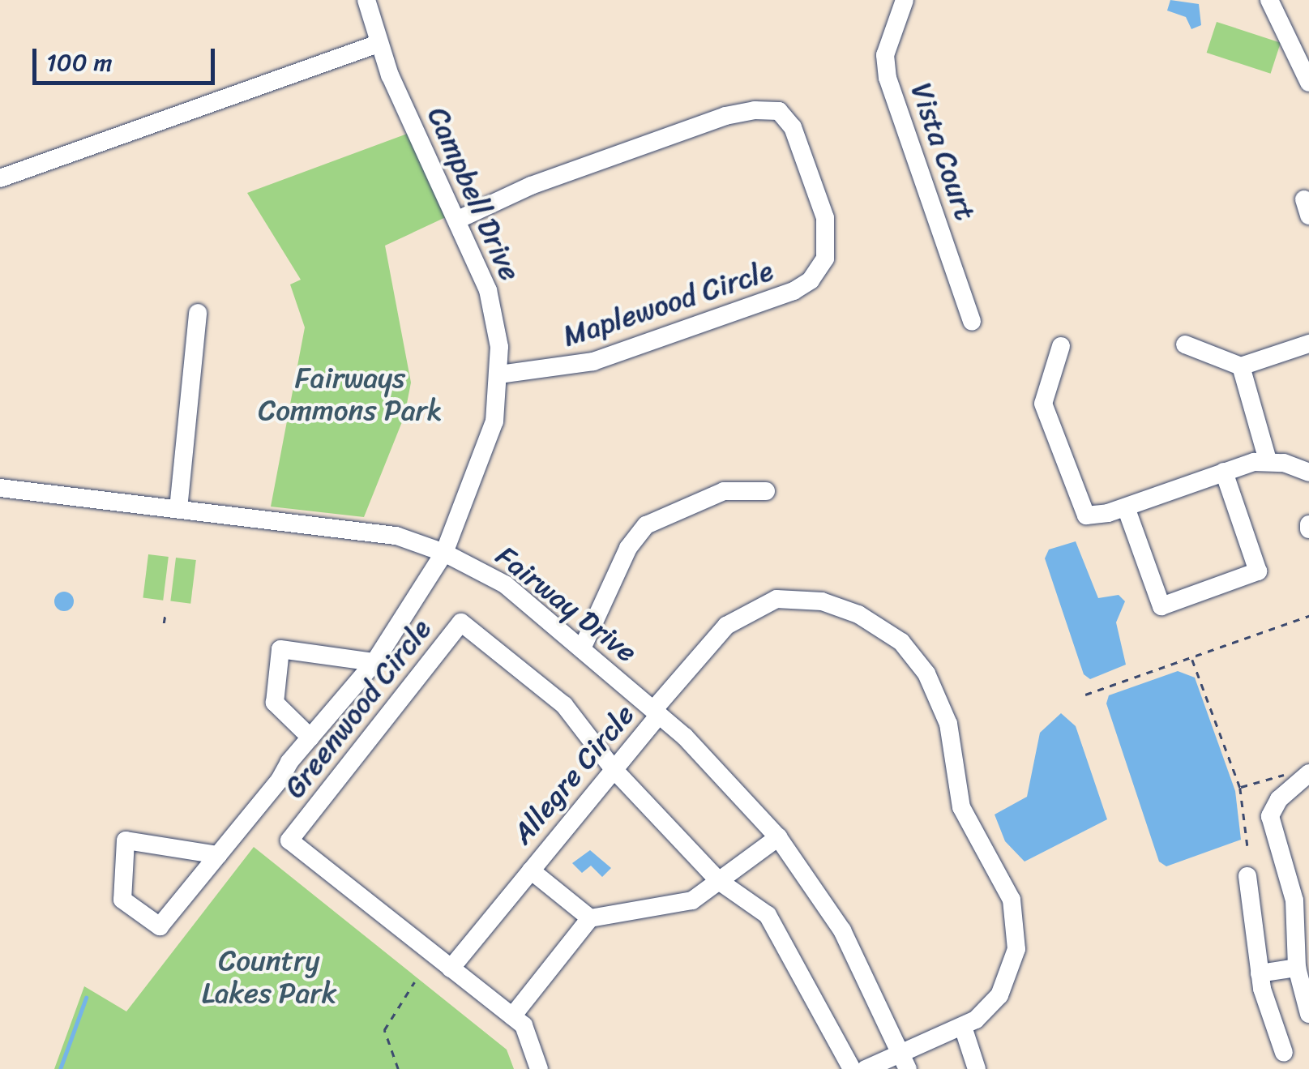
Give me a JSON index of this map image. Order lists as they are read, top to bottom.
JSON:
{
  "streets": {
    "street": [
      "Vista Court",
      "Campbell Drive",
      "Maplewood Circle",
      "Fairway Drive",
      "Greenwood Circle",
      "Allegre Circle"
    ]
  },
  "crossings": [
    ["Campbell Drive", "Maplewood Circle"],
    ["Campbell Drive", "Fairway Drive"],
    ["Fairway Drive", "Allegre Circle"],
    ["Greenwood Circle", "Allegre Circle"]
  ],
  "parks": ["Fairways Commons Park", "Country Lakes Park"],
  "scale_bar": "100 m"
}
